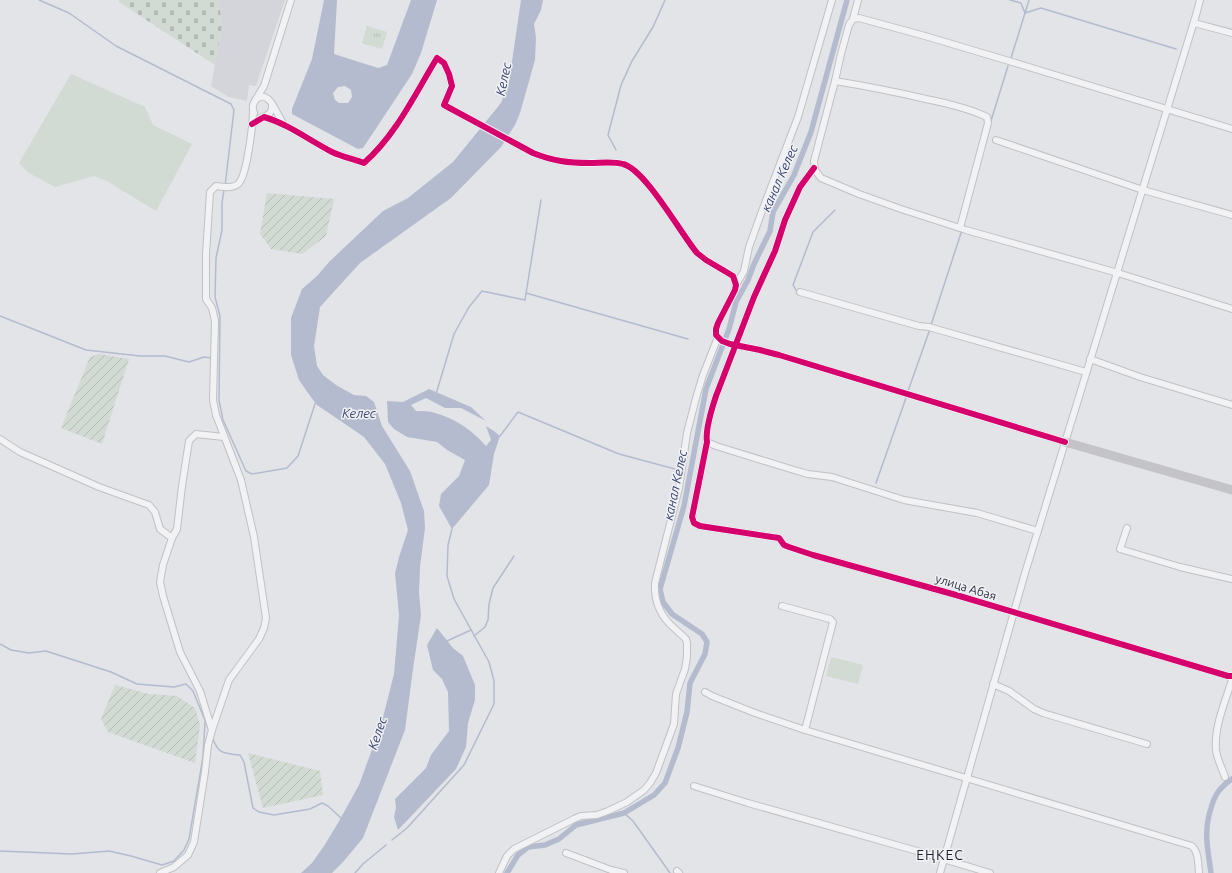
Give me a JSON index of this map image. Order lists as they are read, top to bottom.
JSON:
{
  "streets": {
    "street": ["улица Абая"]
  },
  "districts": ["ЕҢКЕС"],
  "water": ["Келес", "канал Келес"]
}
